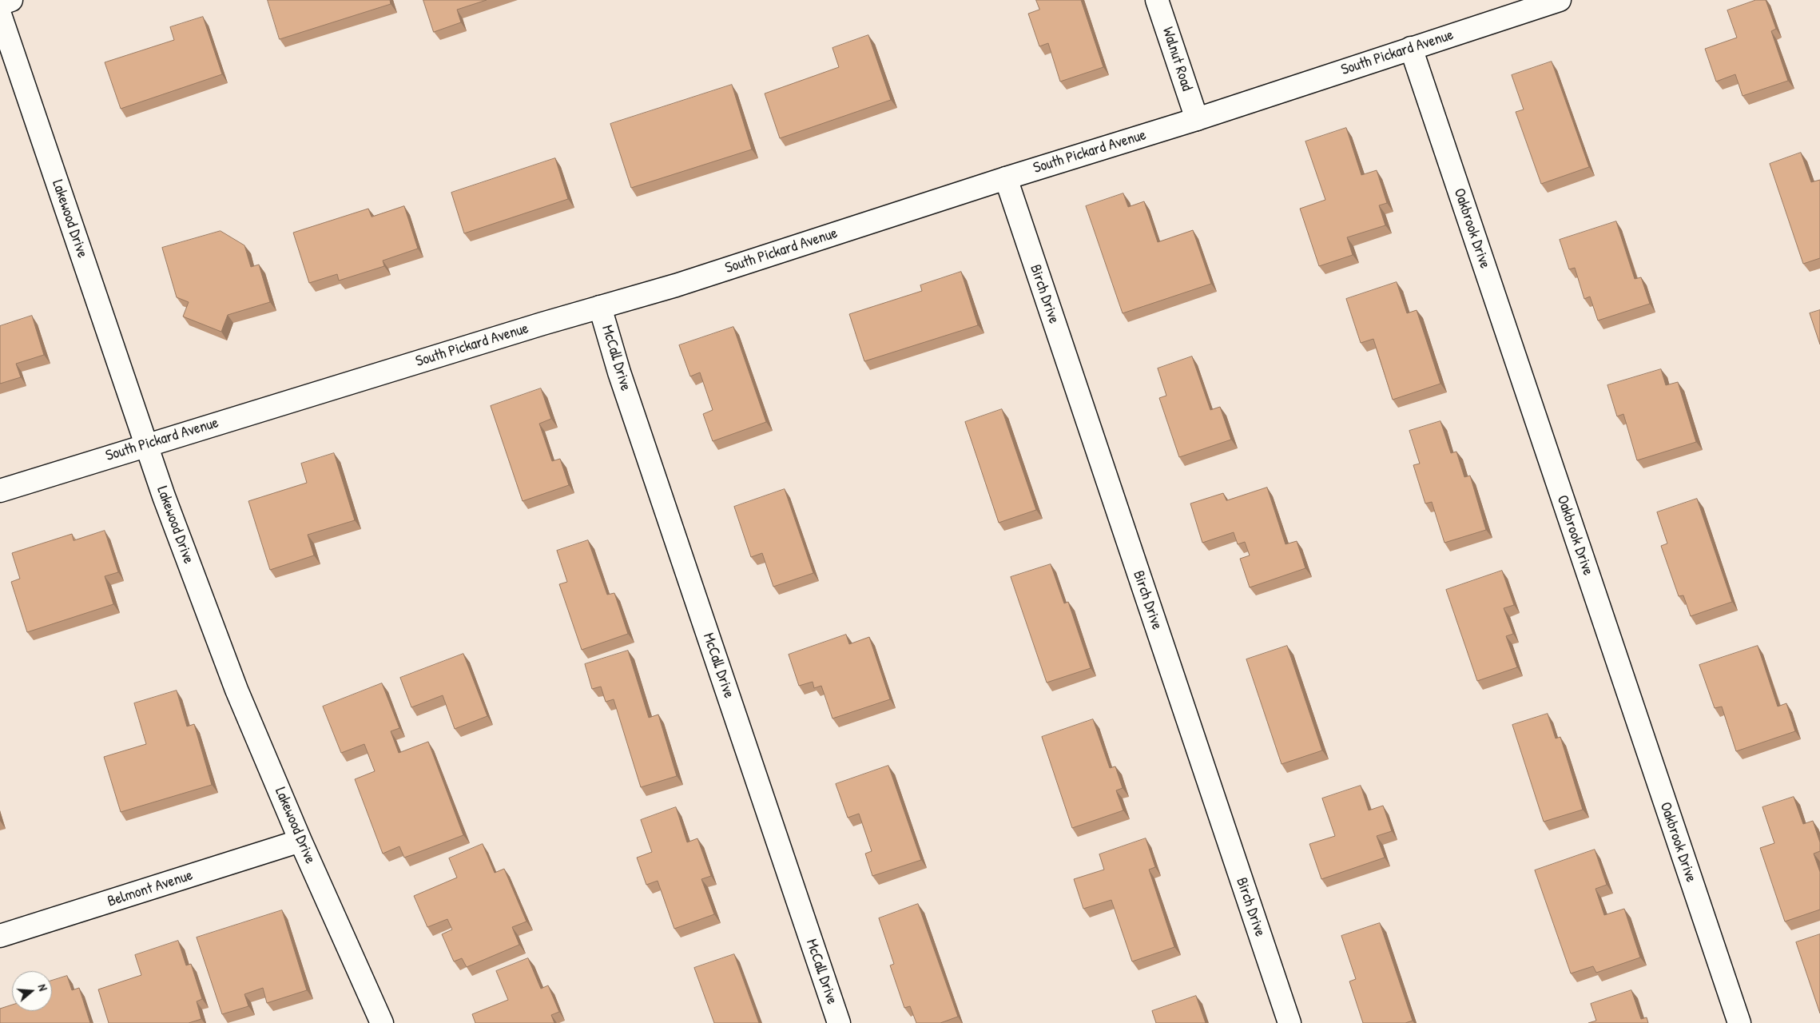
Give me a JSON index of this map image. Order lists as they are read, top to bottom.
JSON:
{
  "streets": {
    "street": [
      "South Pickard Avenue",
      "Walnut Road",
      "Lakewood Drive",
      "Oakbrook Drive",
      "Birch Drive",
      "McCall Drive",
      "Belmont Avenue"
    ]
  },
  "crossings": [
    ["South Pickard Avenue", "Walnut Road"],
    ["South Pickard Avenue", "Lakewood Drive"],
    ["South Pickard Avenue", "Oakbrook Drive"],
    ["South Pickard Avenue", "Birch Drive"],
    ["South Pickard Avenue", "McCall Drive"],
    ["Lakewood Drive", "Belmont Avenue"]
  ],
  "north": "right"
}
